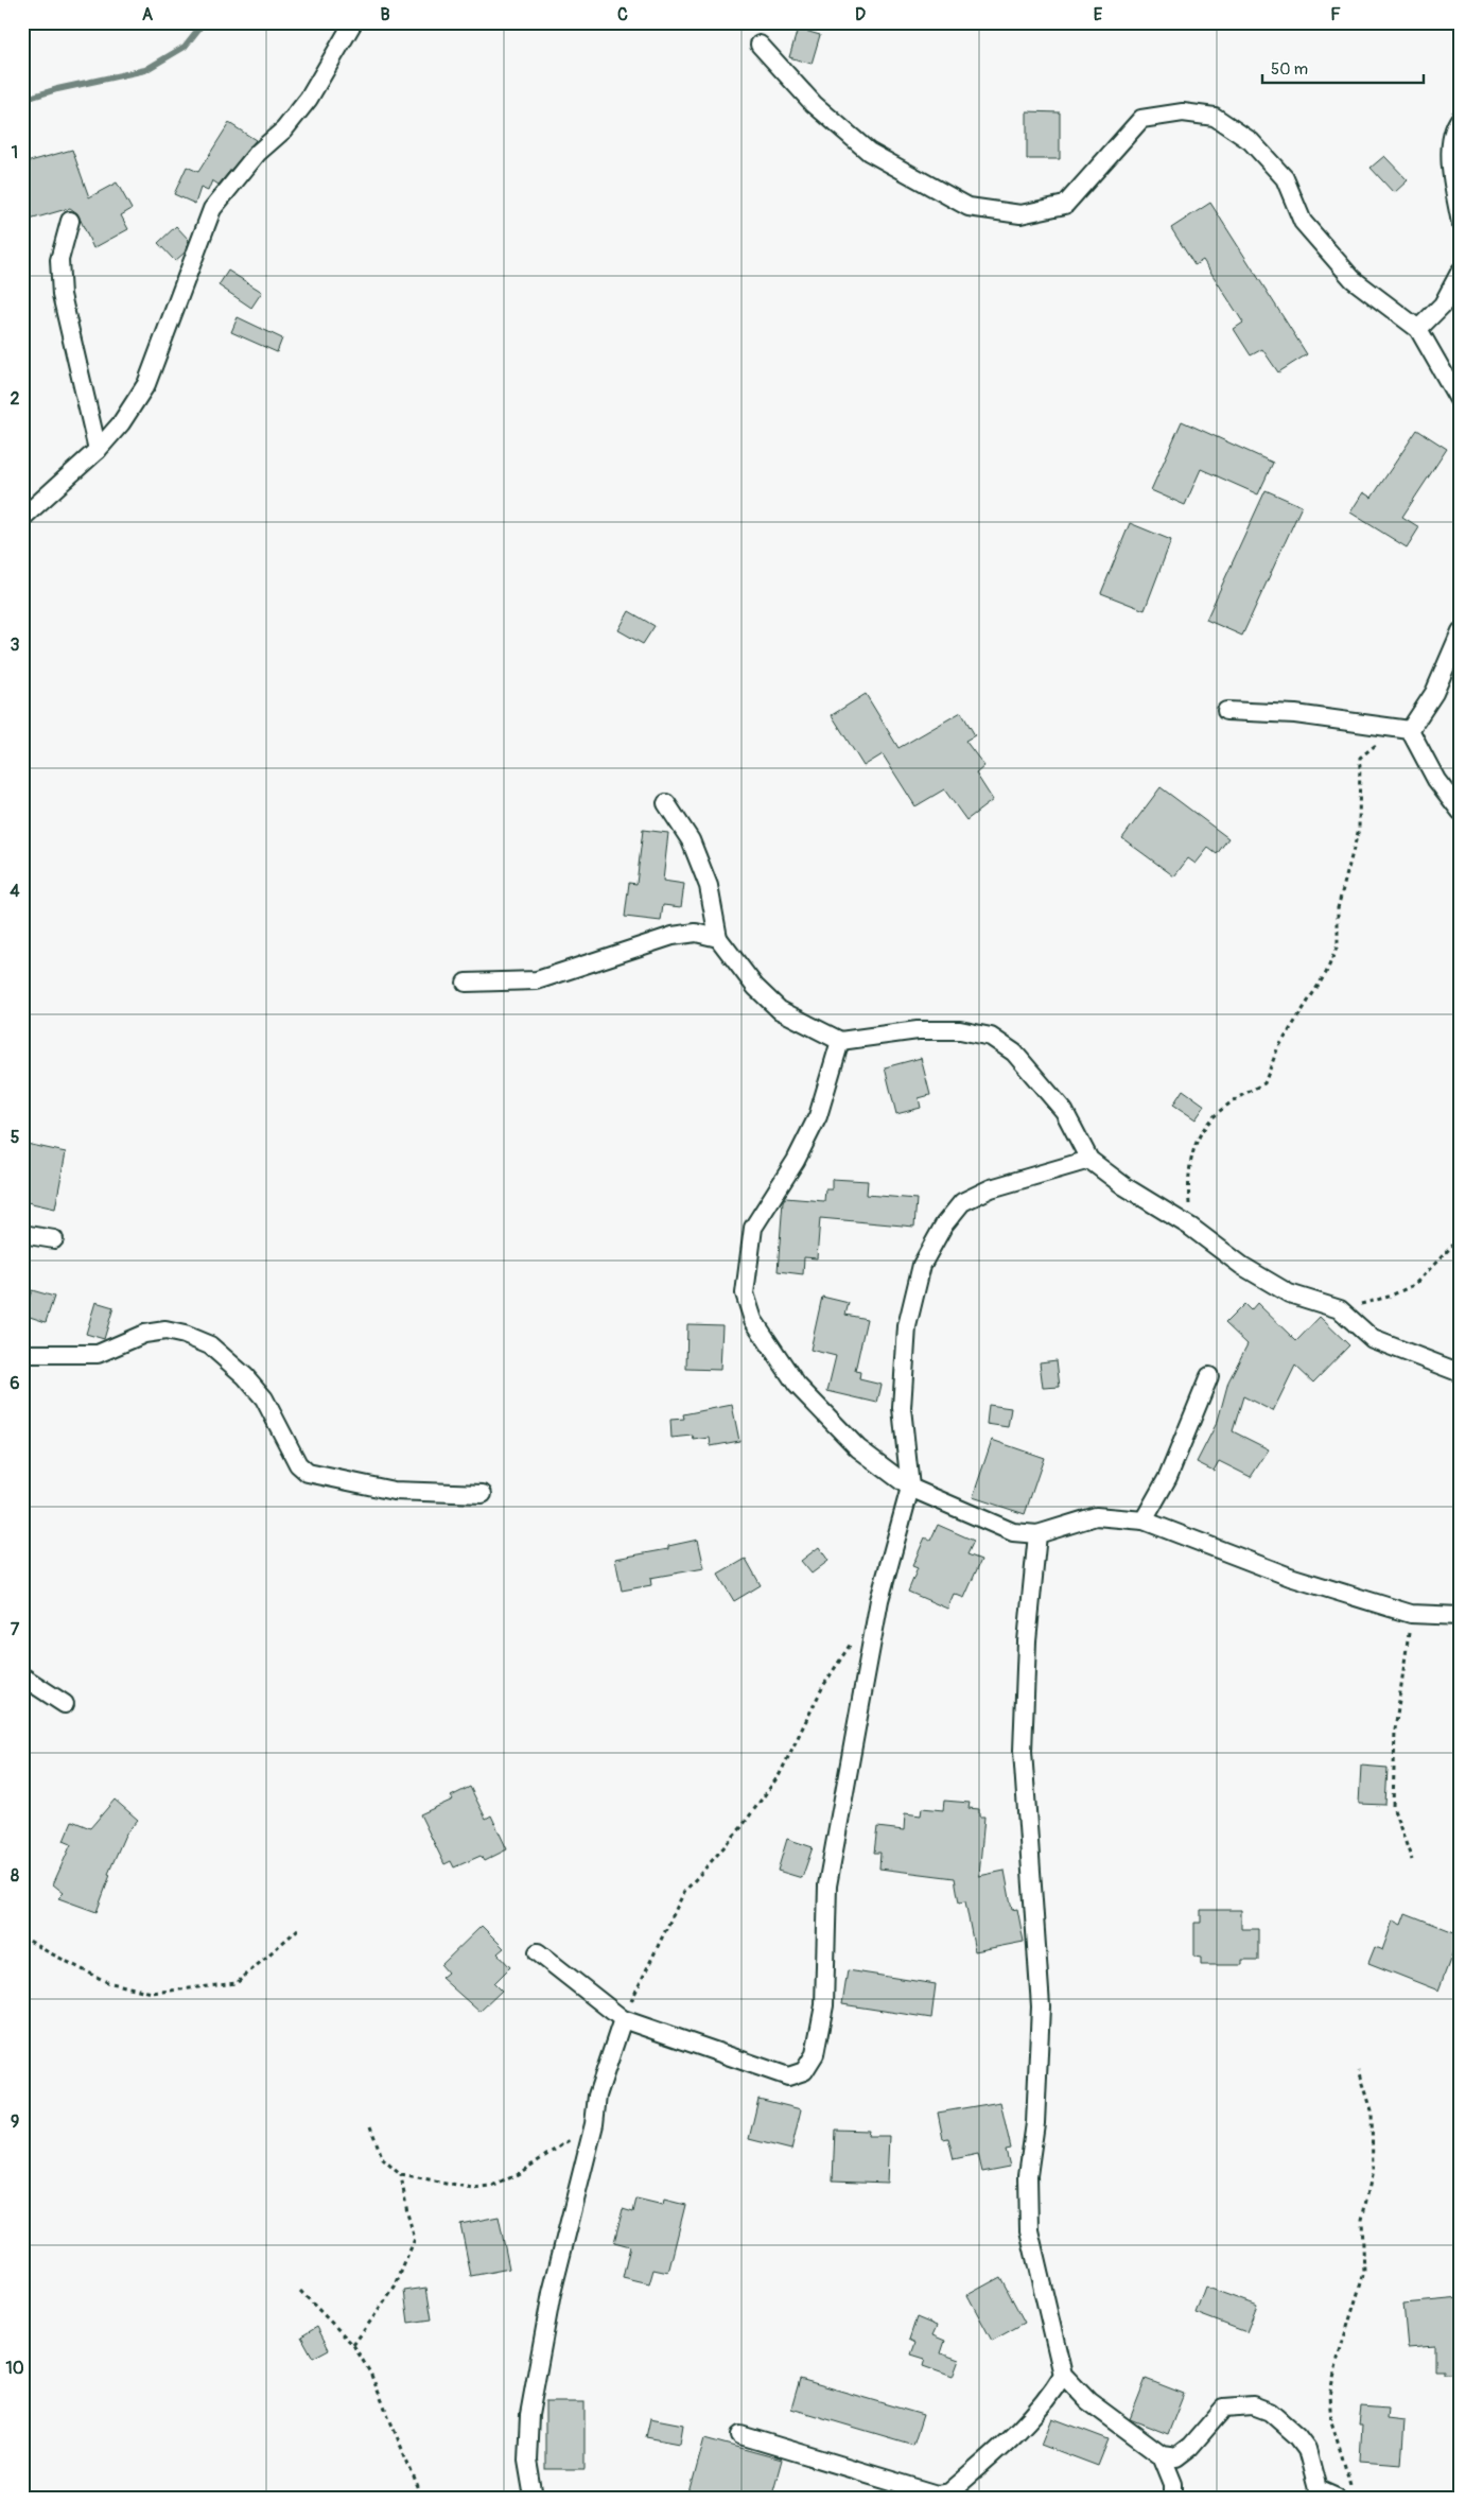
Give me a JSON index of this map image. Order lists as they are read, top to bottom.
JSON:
{
  "scale_bar": "50 m",
  "grid": {
    "columns": [
      "A",
      "B",
      "C",
      "D",
      "E",
      "F"
    ],
    "rows": [
      "1",
      "2",
      "3",
      "4",
      "5",
      "6",
      "7",
      "8",
      "9",
      "10"
    ]
  }
}
